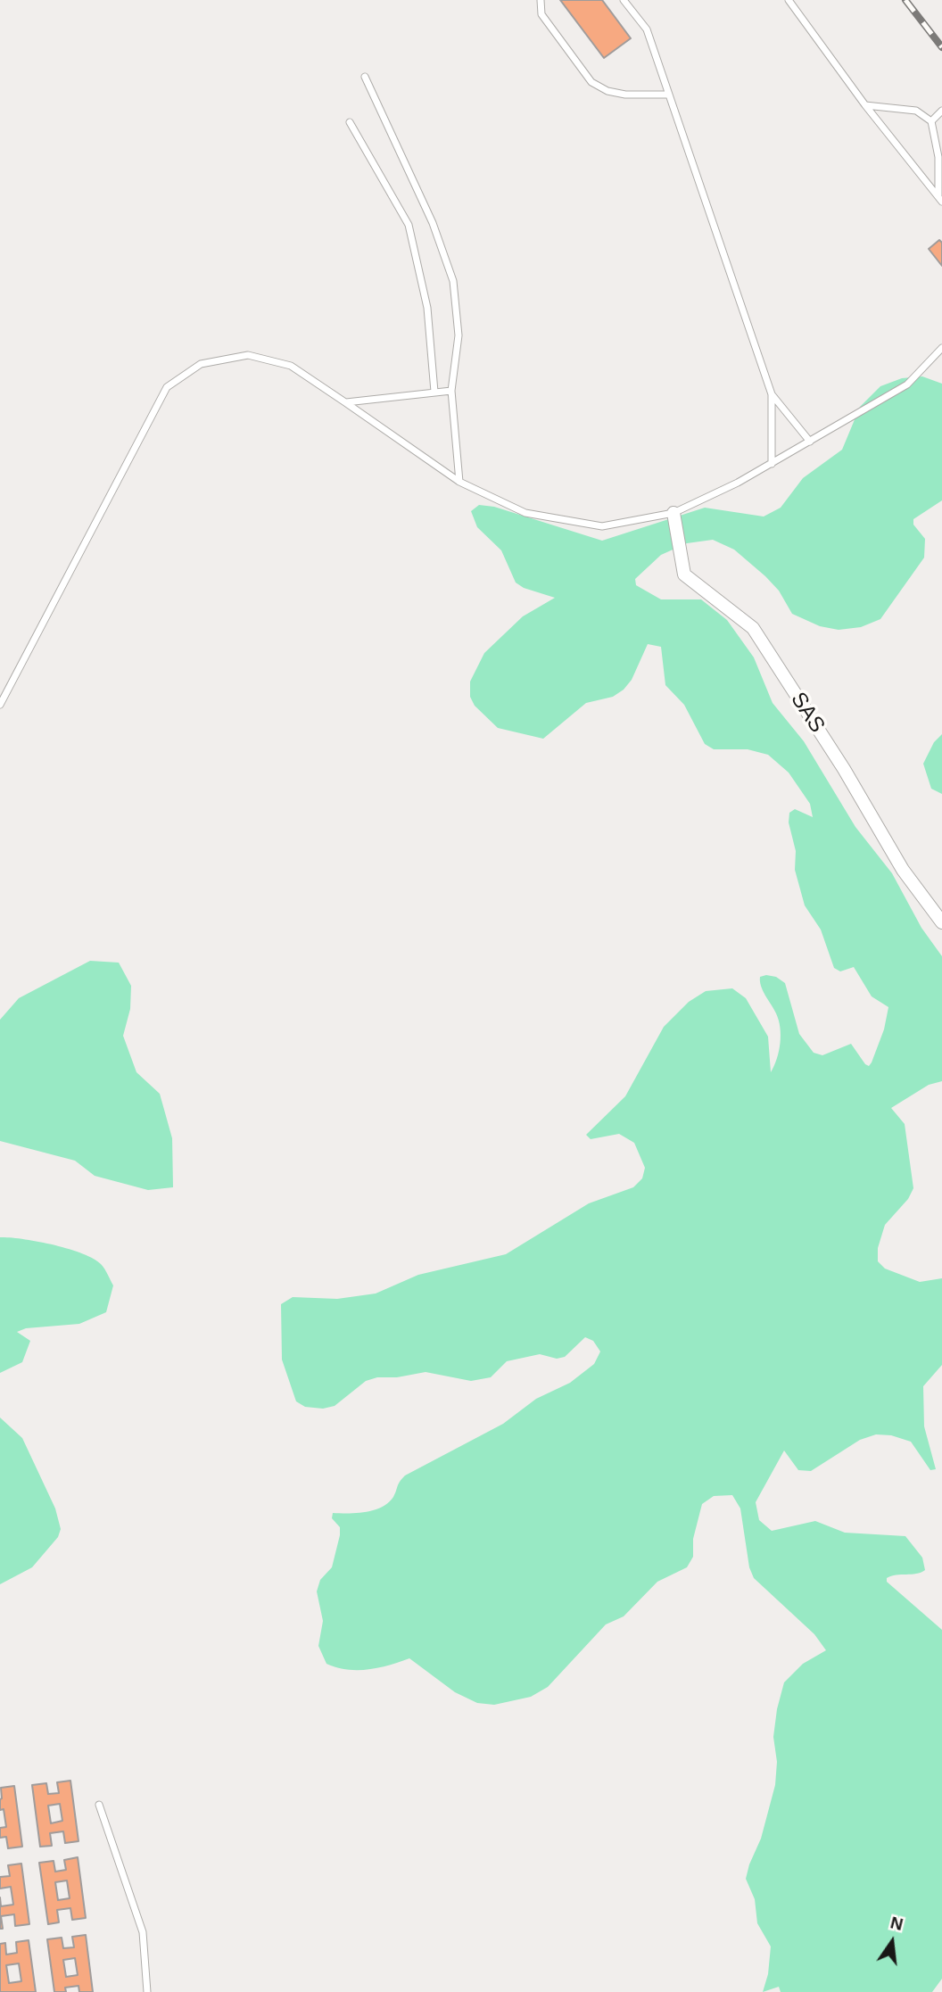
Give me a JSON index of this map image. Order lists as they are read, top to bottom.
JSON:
{
  "streets": {
    "street": ["SAS"]
  },
  "north": "top"
}
